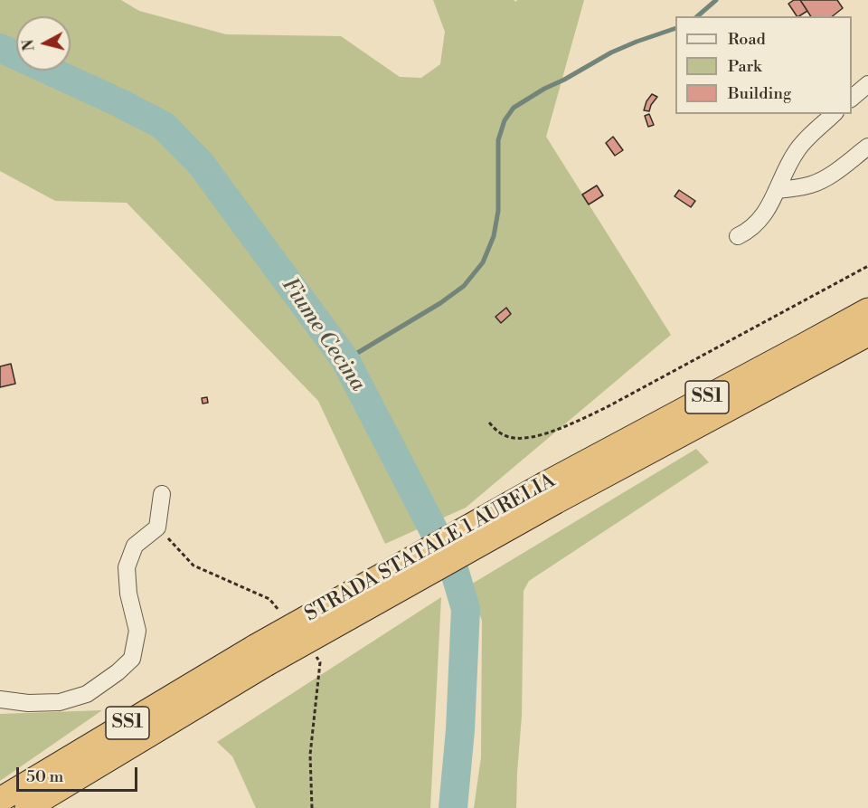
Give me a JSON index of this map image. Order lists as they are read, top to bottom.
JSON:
{
  "streets": {
    "highway": ["SS1", "STRADA STATALE 1 AURELIA"]
  },
  "water": ["Fiume Cecina"],
  "legend": ["Road", "Park", "Building"],
  "scale_bar": "50 m",
  "north": "left"
}
